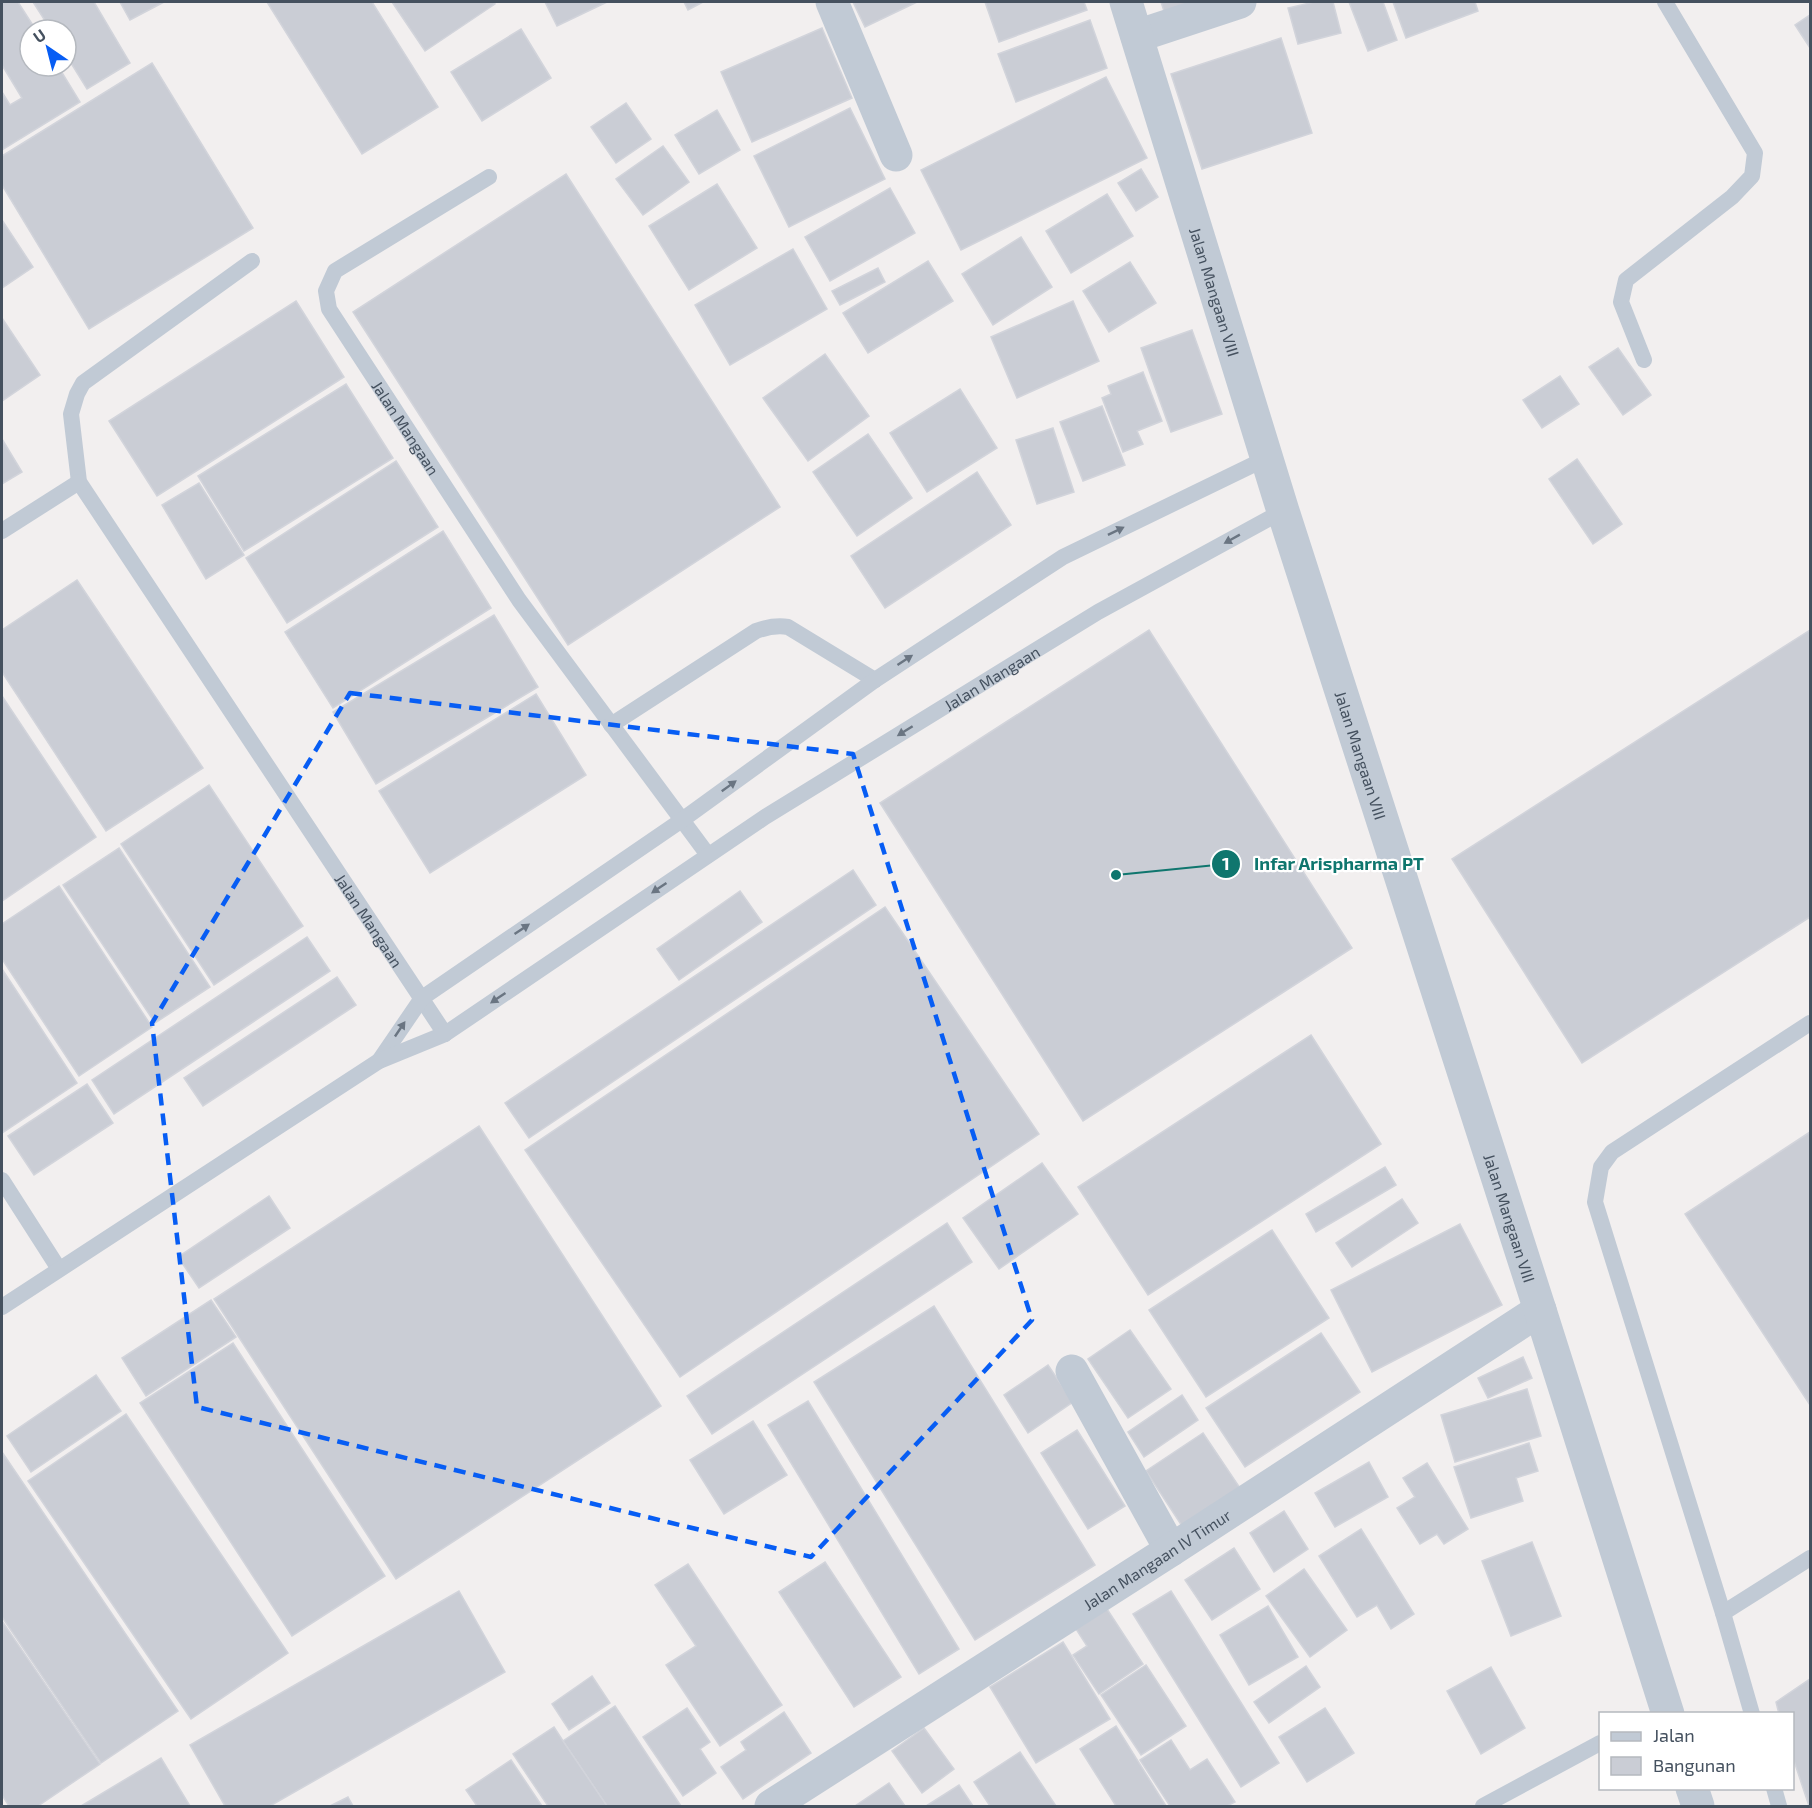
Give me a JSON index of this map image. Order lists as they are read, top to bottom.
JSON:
{
  "streets": {
    "street": ["Jalan Mangaan VIII", "Jalan Mangaan IV Timur"],
    "lane": ["Jalan Mangaan"]
  },
  "crossings": [
    ["Jalan Mangaan VIII", "Jalan Mangaan"],
    ["Jalan Mangaan VIII", "Jalan Mangaan IV Timur"]
  ],
  "places": ["Infar Arispharma PT"],
  "legend": ["Jalan", "Bangunan"],
  "north": "top left"
}
